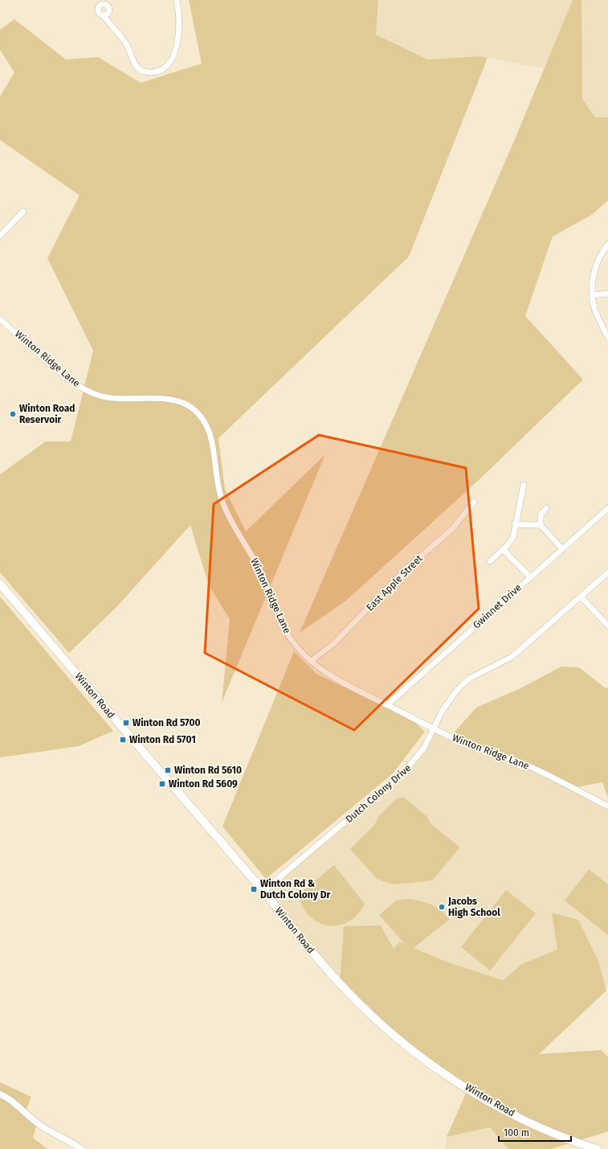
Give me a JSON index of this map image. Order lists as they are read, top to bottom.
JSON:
{
  "streets": {
    "main road": ["Winton Road"],
    "street": [
      "Winton Ridge Lane",
      "East Apple Street",
      "Gwinnet Drive",
      "Dutch Colony Drive"
    ]
  },
  "crossings": [
    ["Winton Ridge Lane", "East Apple Street"],
    ["Winton Ridge Lane", "Gwinnet Drive"],
    ["Winton Ridge Lane", "Dutch Colony Drive"],
    ["Winton Road", "Dutch Colony Drive"]
  ],
  "places": {
    "other": ["Winton Road Reservoir", "Jacobs High School"],
    "transit": [
      "Winton Rd 5700",
      "Winton Rd 5701",
      "Winton Rd 5610",
      "Winton Rd 5609",
      "Winton Rd & Dutch Colony Dr"
    ]
  },
  "scale_bar": "100 m"
}
